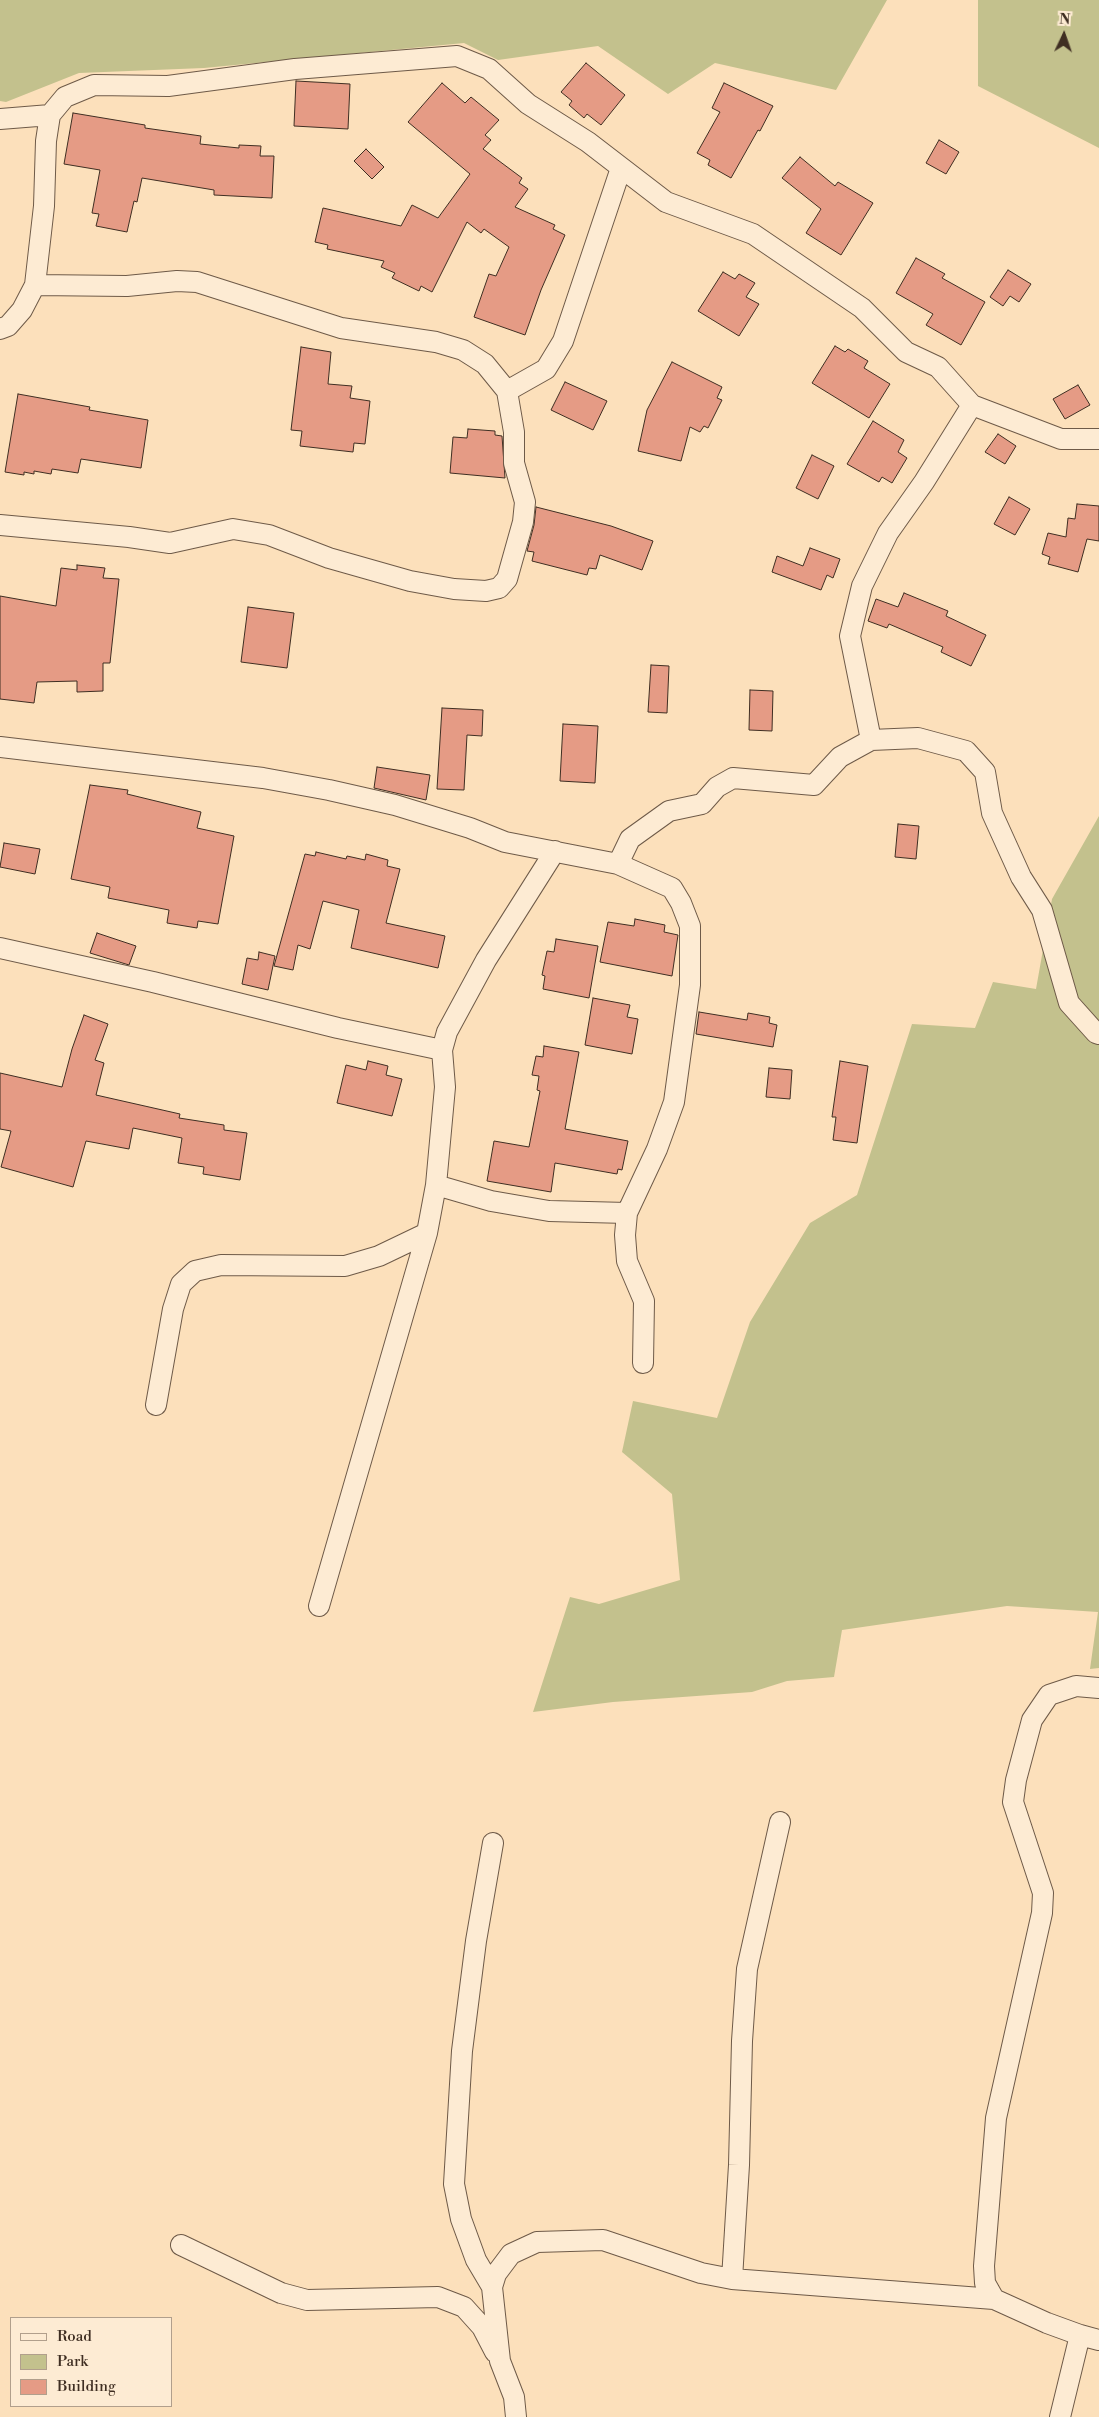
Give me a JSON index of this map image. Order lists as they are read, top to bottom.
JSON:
{
  "legend": ["Road", "Park", "Building"],
  "north": "top"
}
